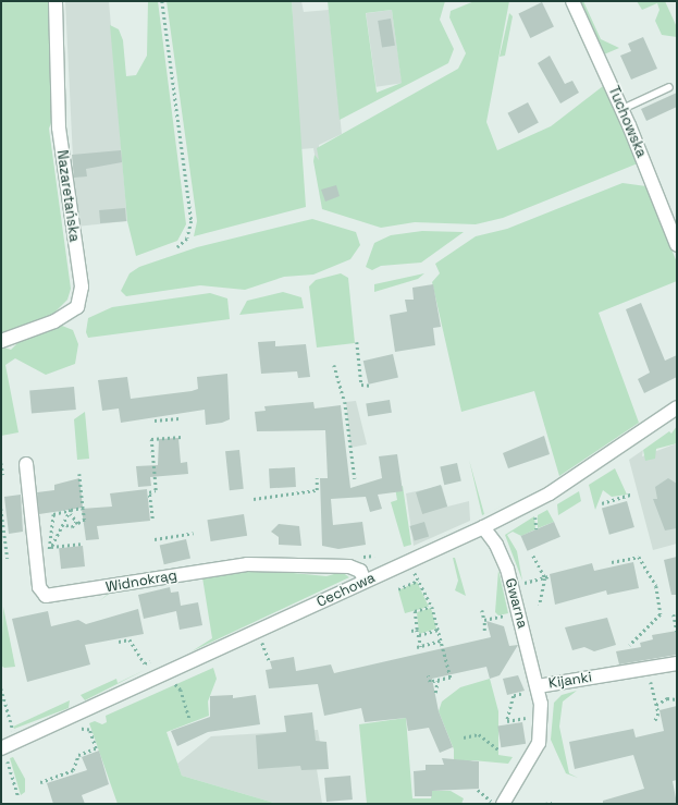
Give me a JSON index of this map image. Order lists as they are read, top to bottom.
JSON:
{
  "streets": {
    "street": [
      "Tuchowska",
      "Nazaretańska",
      "Widnokrąg",
      "Cechowa",
      "Gwarna",
      "Kijanki"
    ]
  },
  "crossings": [
    ["Widnokrąg", "Cechowa"],
    ["Cechowa", "Gwarna"],
    ["Gwarna", "Kijanki"]
  ]
}
